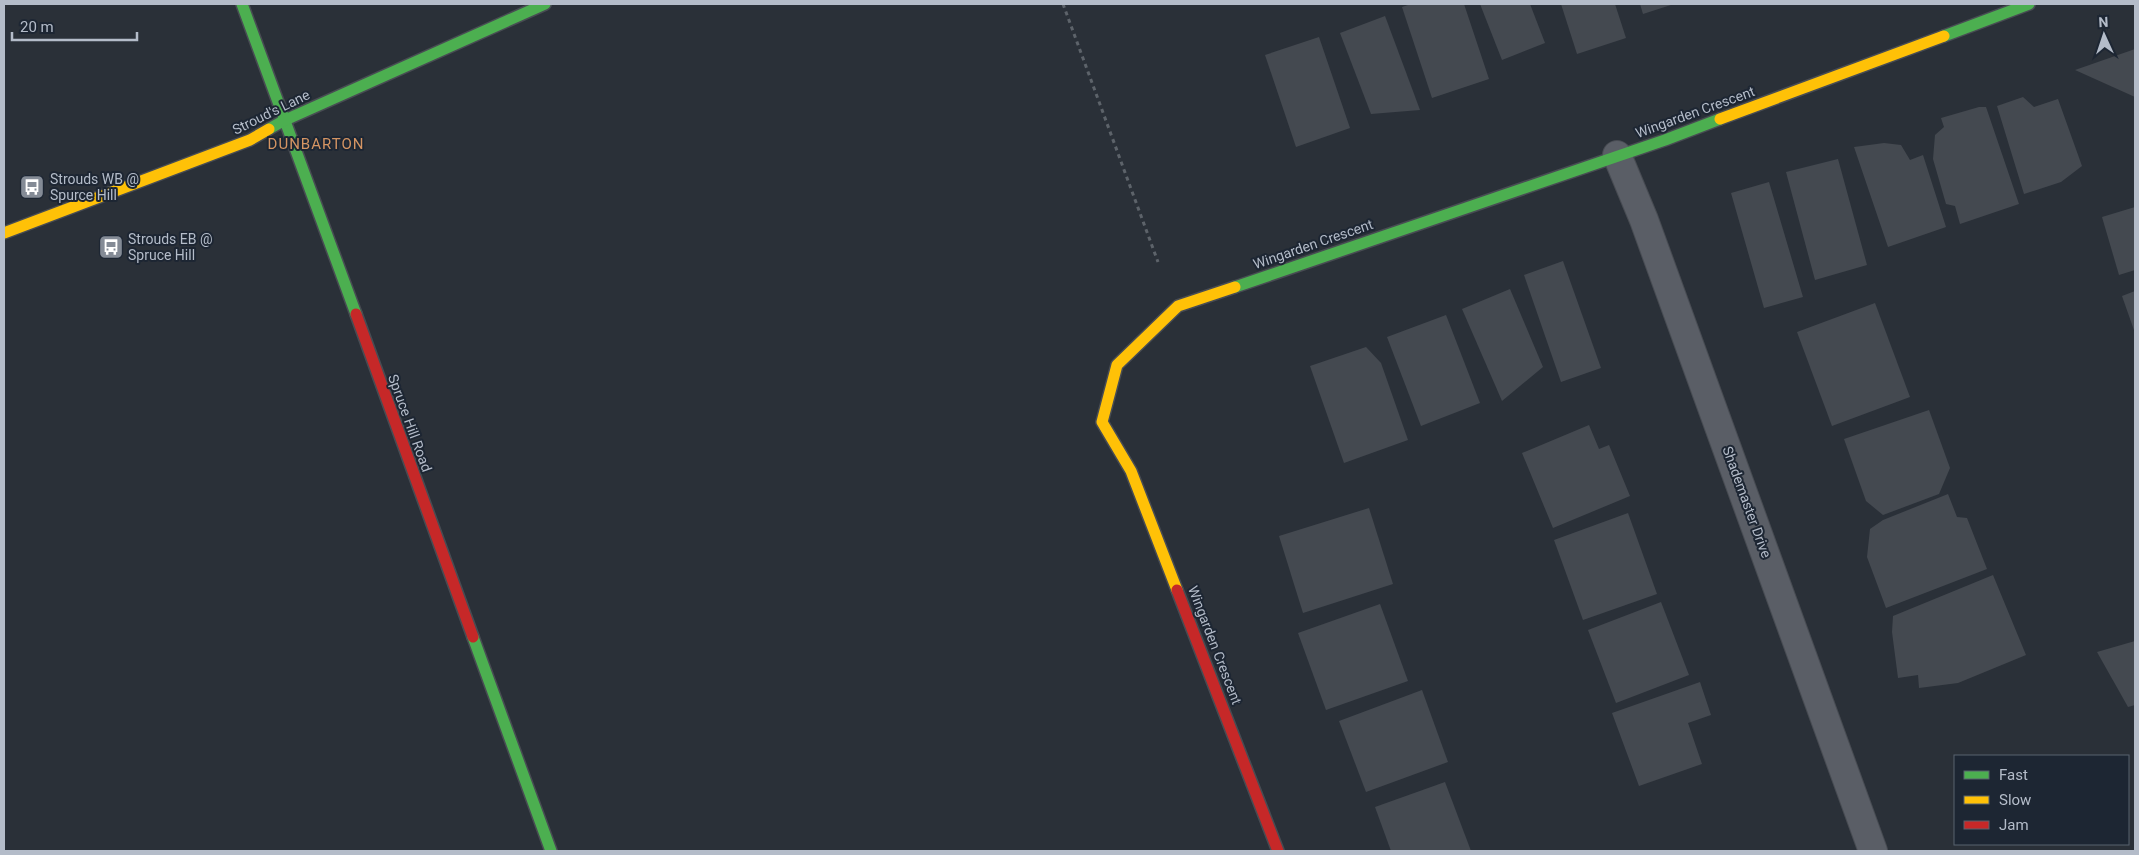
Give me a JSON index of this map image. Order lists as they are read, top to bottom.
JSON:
{
  "streets": {
    "street": [
      "Stroud's Lane",
      "Wingarden Crescent",
      "Spruce Hill Road",
      "Shademaster Drive"
    ]
  },
  "crossings": [
    ["Stroud's Lane", "Spruce Hill Road"],
    ["Wingarden Crescent", "Shademaster Drive"]
  ],
  "districts": ["DUNBARTON"],
  "places": {
    "bus stop": ["Strouds WB @ Spurce Hill", "Strouds EB @ Spruce Hill"]
  },
  "legend": ["Fast", "Slow", "Jam"],
  "scale_bar": "20 m",
  "north": "top"
}
